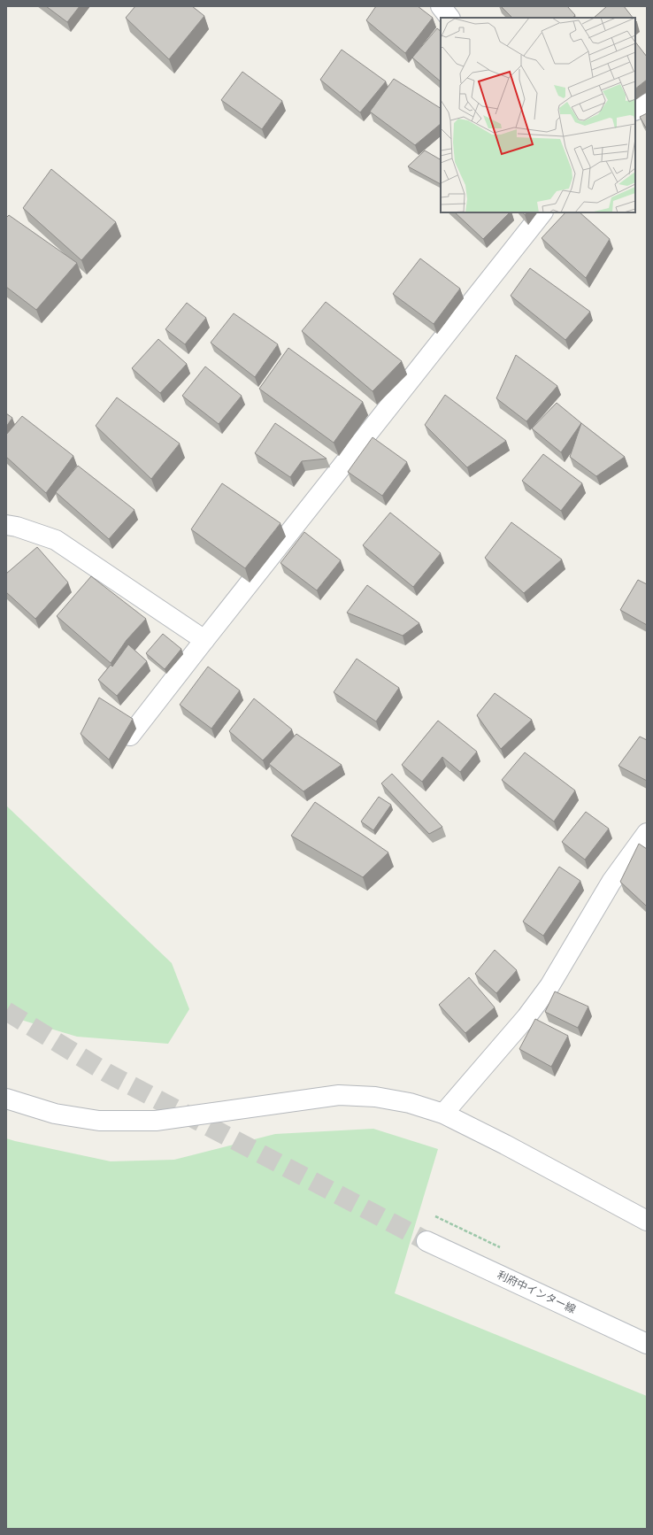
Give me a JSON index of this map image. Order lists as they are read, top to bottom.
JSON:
{
  "streets": {
    "street": ["利府中インター線"]
  }
}
